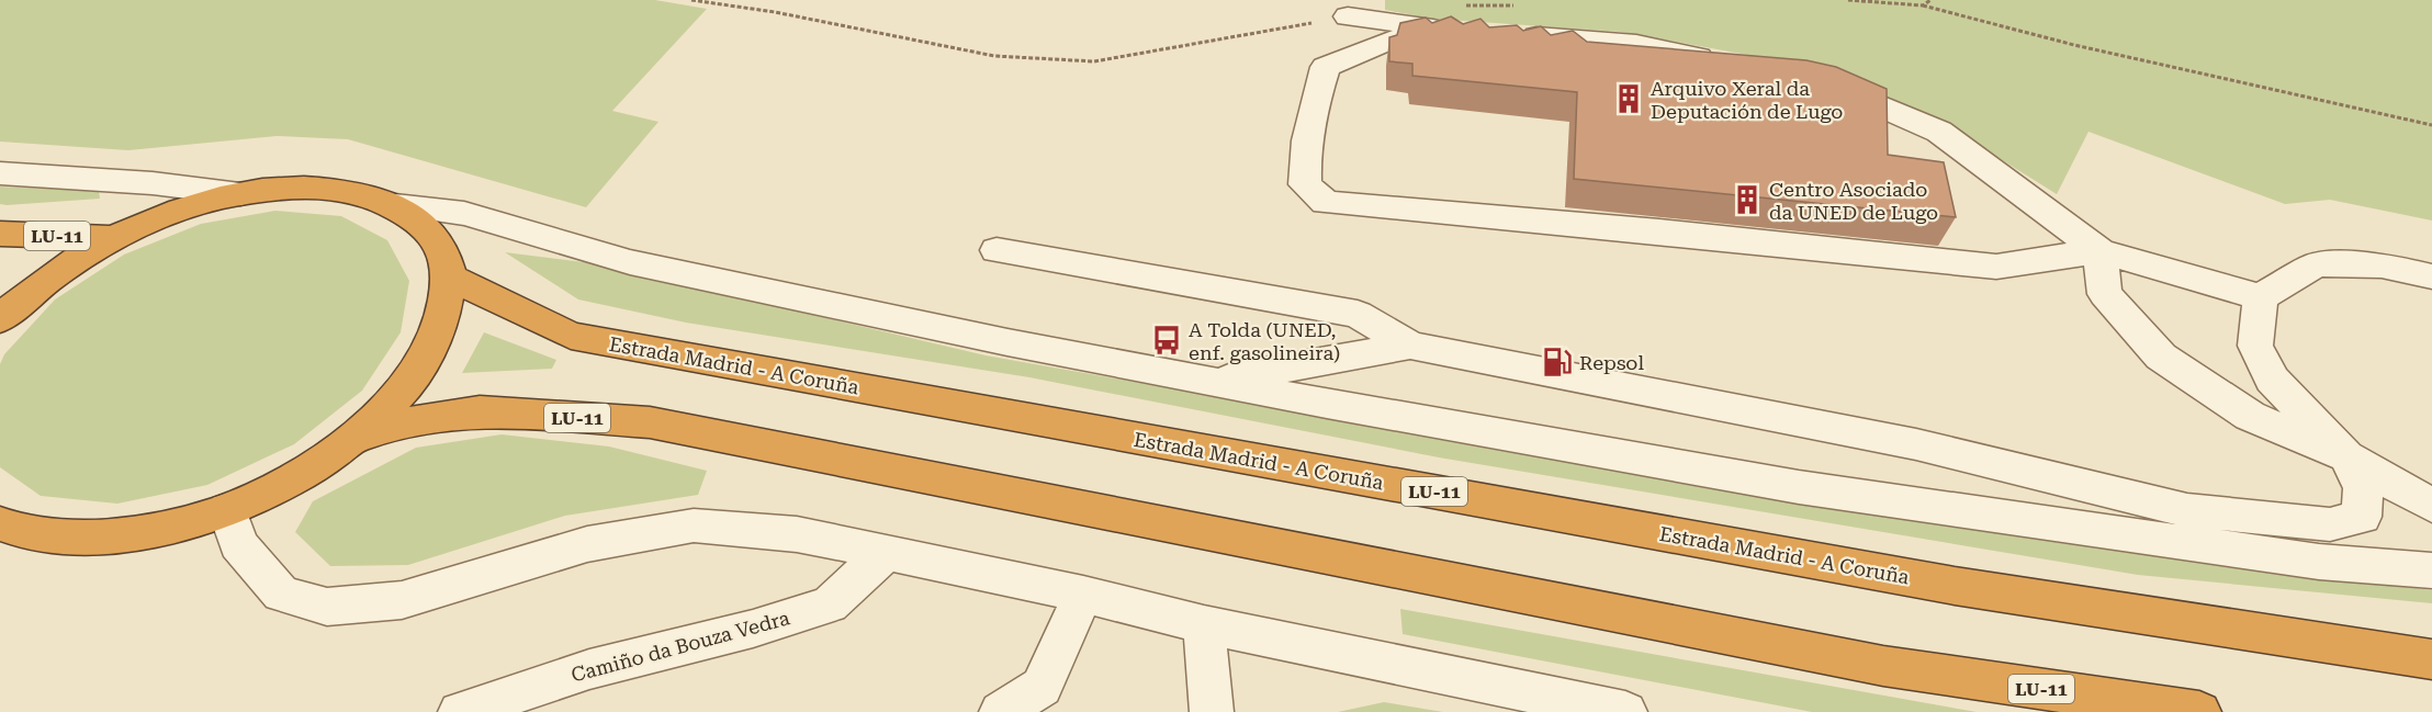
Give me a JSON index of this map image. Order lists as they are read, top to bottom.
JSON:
{
  "streets": {
    "highway": ["LU-11", "Estrada Madrid - A Coruña"],
    "street": ["Camiño da Bouza Vedra"]
  },
  "crossings": [
    ["LU-11", "Estrada Madrid - A Coruña"]
  ],
  "places": {
    "building": ["Arquivo Xeral da Deputación de Lugo", "Centro Asociado da UNED de Lugo"],
    "bus stop": ["A Tolda (UNED, enf. gasolineira)"],
    "fuel station": ["Repsol"]
  }
}
